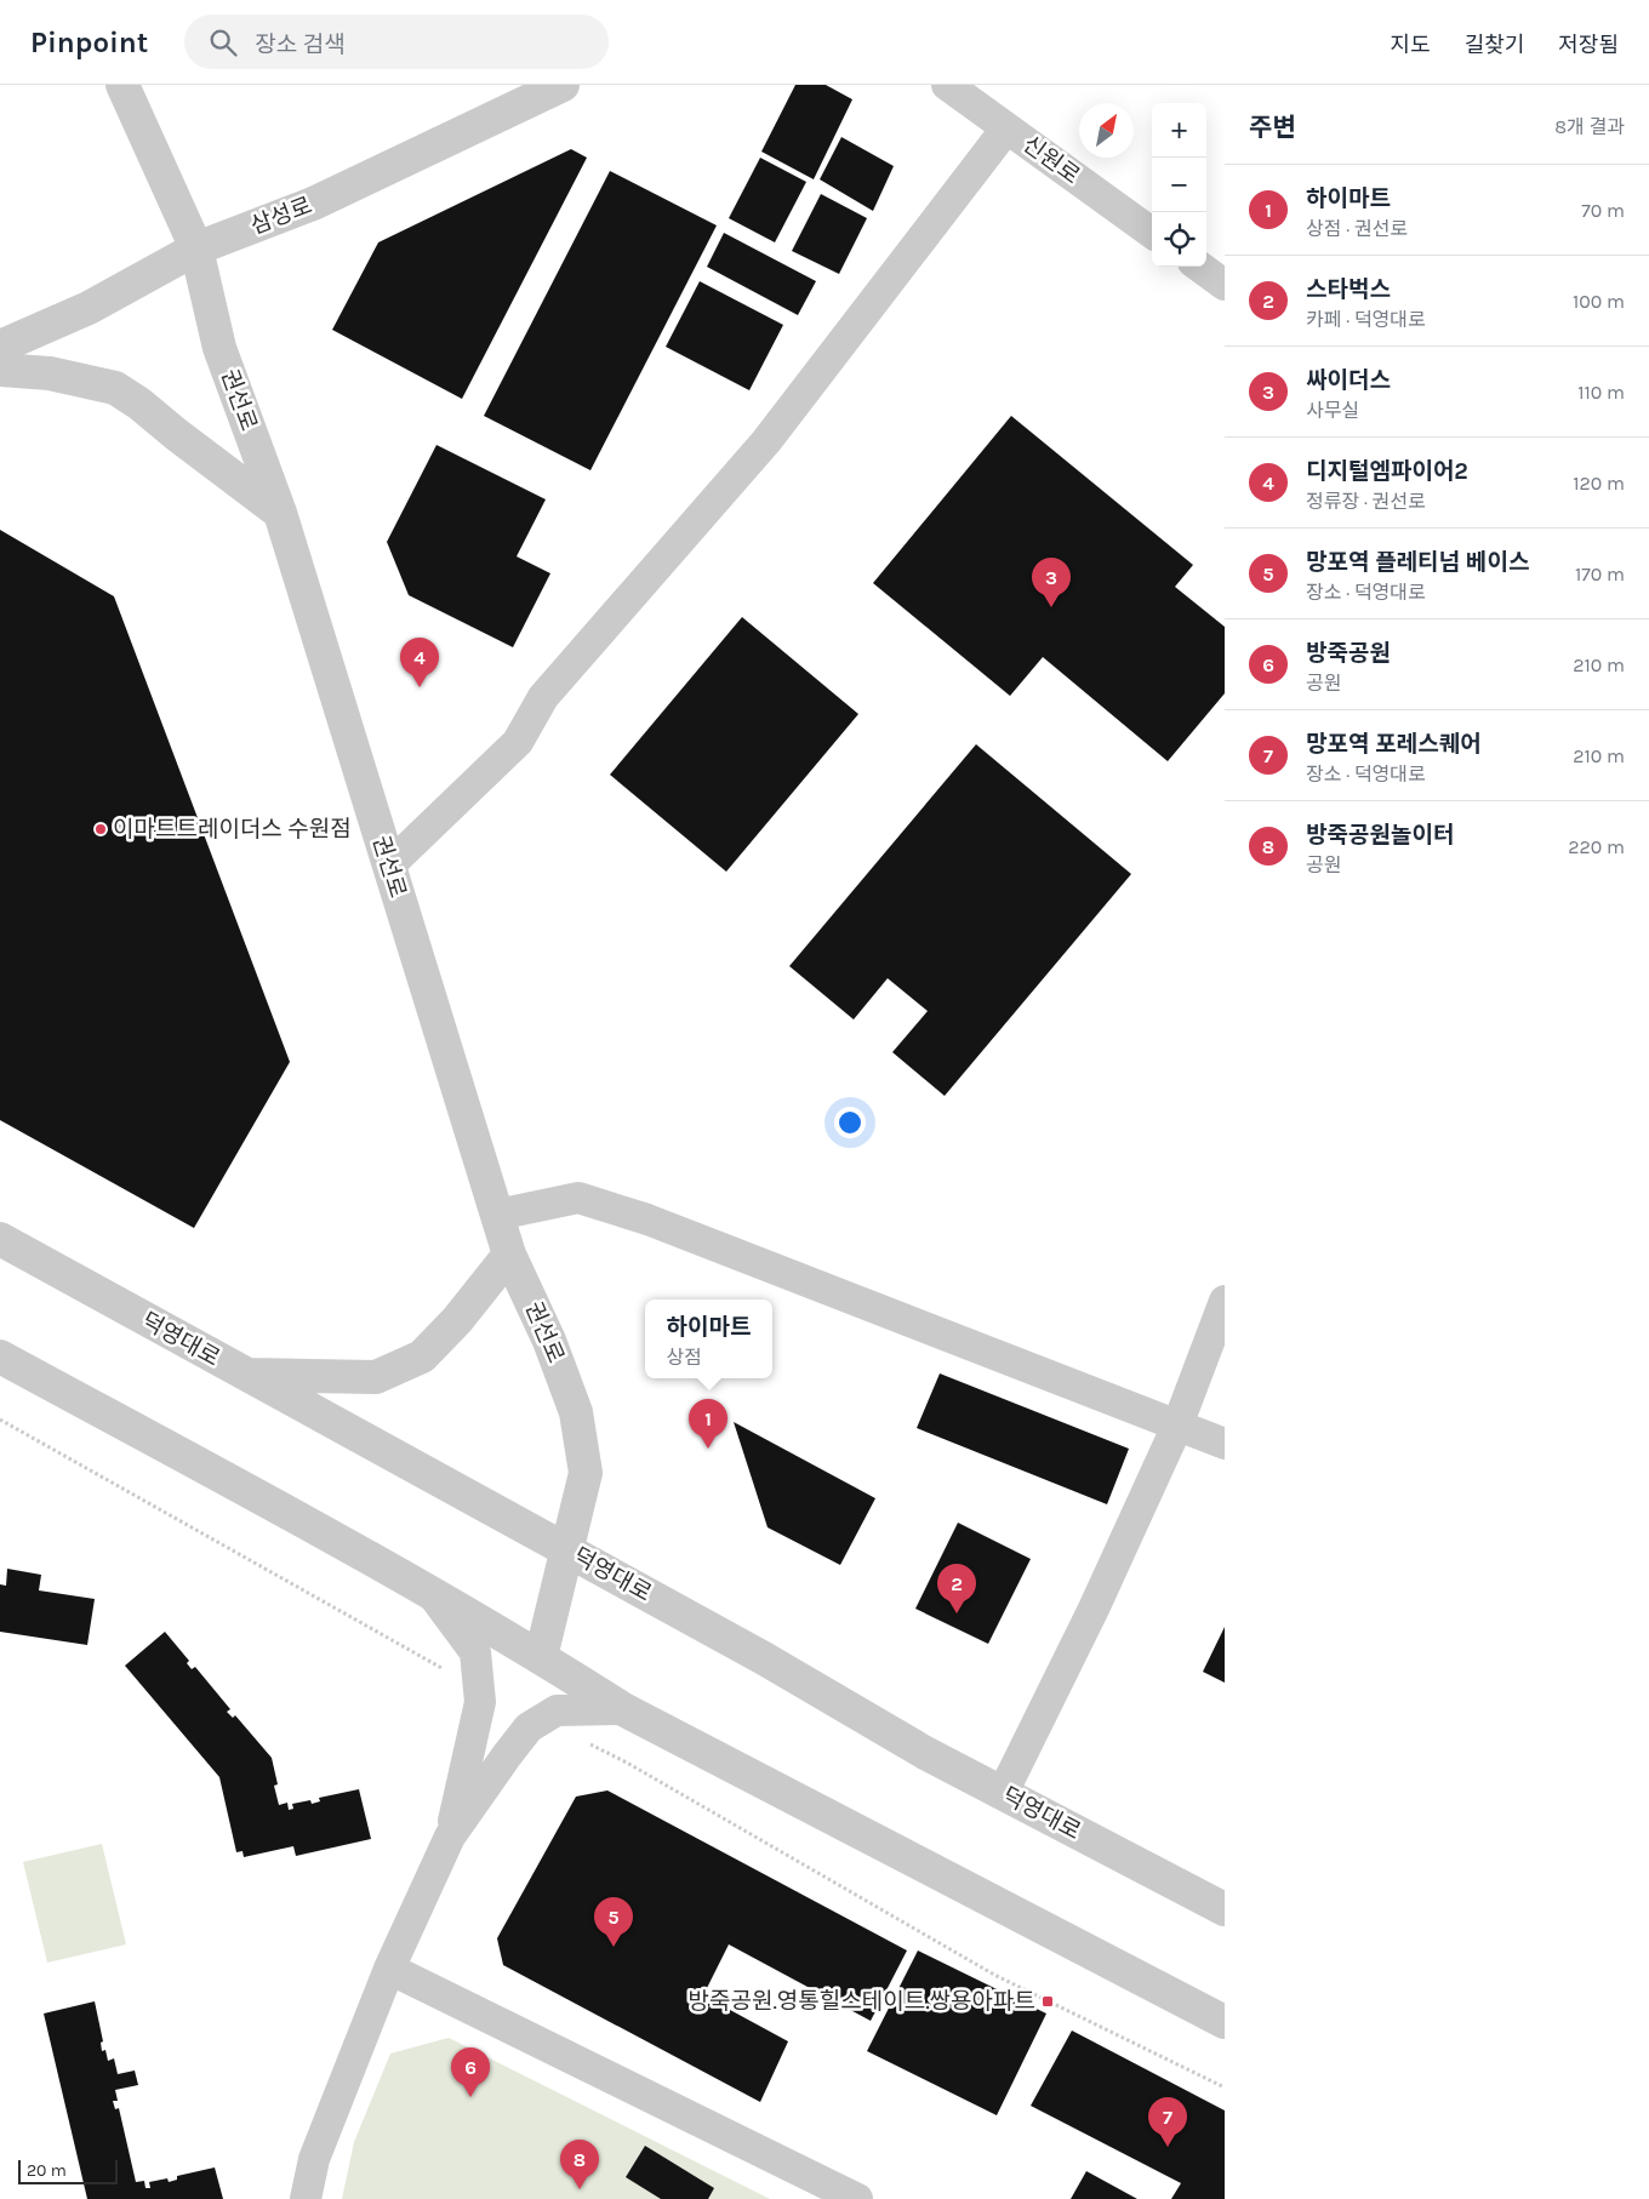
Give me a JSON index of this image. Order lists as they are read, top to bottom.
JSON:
{
  "streets": {
    "street": [
      "신원로",
      "삼성로",
      "권선로",
      "덕영대로"
    ]
  },
  "crossings": [
    ["삼성로", "권선로"],
    ["권선로", "덕영대로"]
  ],
  "places": {
    "other": ["이마트트레이더스 수원점"],
    "transit": ["방죽공원.영통힐스테이트.쌍용아파트"]
  },
  "scale_bar": "20 m",
  "north": "top right",
  "page": {
    "header": "Pinpoint",
    "search": "장소 검색",
    "nav": ["지도", "길찾기", "저장됨"],
    "heading": ["주변", "8개 결과"],
    "map_buttons": ["+", "−"],
    "list": [
      {
        "mark": "1",
        "name": "하이마트",
        "note": "상점 · 권선로",
        "value": "70 m"
      },
      {
        "mark": "2",
        "name": "스타벅스",
        "note": "카페 · 덕영대로",
        "value": "100 m"
      },
      {
        "mark": "3",
        "name": "싸이더스",
        "note": "사무실",
        "value": "110 m"
      },
      {
        "mark": "4",
        "name": "디지털엠파이어2",
        "note": "정류장 · 권선로",
        "value": "120 m"
      },
      {
        "mark": "5",
        "name": "망포역 플레티넘 베이스",
        "note": "장소 · 덕영대로",
        "value": "170 m"
      },
      {
        "mark": "6",
        "name": "방죽공원",
        "note": "공원",
        "value": "210 m"
      },
      {
        "mark": "7",
        "name": "망포역 포레스퀘어",
        "note": "장소 · 덕영대로",
        "value": "210 m"
      },
      {
        "mark": "8",
        "name": "방죽공원놀이터",
        "note": "공원",
        "value": "220 m"
      }
    ],
    "pins": [
      "3",
      "4",
      "1",
      "2",
      "5",
      "6",
      "7",
      "8"
    ],
    "popup": ["하이마트", "상점"],
    "scale": "20 m"
  }
}
